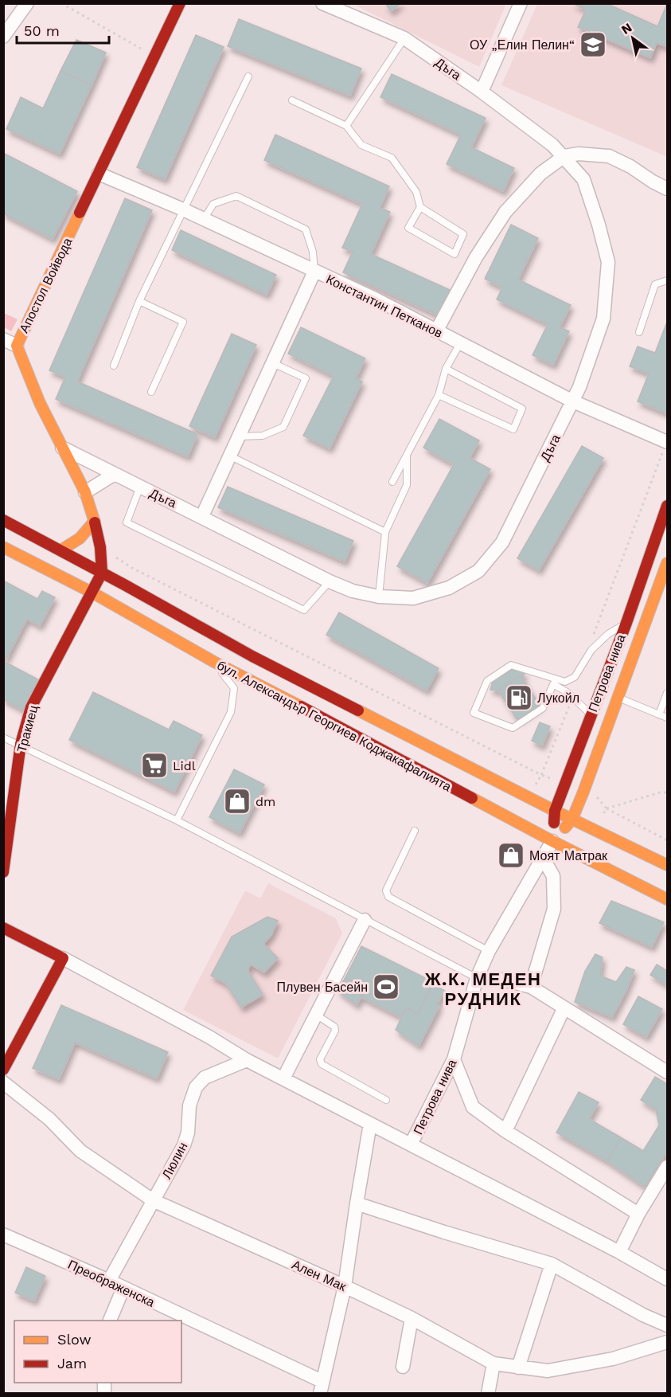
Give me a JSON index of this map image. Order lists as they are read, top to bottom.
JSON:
{
  "streets": {
    "street": [
      "Дъга",
      "Апостол Войвода",
      "Константин Петканов",
      "Петрова нива",
      "бул. Александър Георгиев Коджакафалията",
      "Тракиец",
      "Люлин",
      "Ален Мак",
      "Преображенска"
    ]
  },
  "crossings": [
    ["Дъга", "Апостол Войвода"],
    ["Дъга", "Константин Петканов"],
    ["Апостол Войвода", "Константин Петканов"],
    ["Апостол Войвода", "бул. Александър Георгиев Коджакафалията"],
    ["Апостол Войвода", "Тракиец"],
    ["Петрова нива", "бул. Александър Георгиев Коджакафалията"],
    ["бул. Александър Георгиев Коджакафалията", "Тракиец"],
    ["Люлин", "Ален Мак"],
    ["Люлин", "Преображенска"]
  ],
  "districts": ["Ж.К. МЕДЕН РУДНИК"],
  "places": {
    "school or university": ["ОУ „Елин Пелин“"],
    "fuel station": ["Лукойл"],
    "supermarket": ["Lidl"],
    "shop": ["dm", "Моят Матрак"],
    "sports": ["Плувен Басейн"]
  },
  "legend": ["Slow", "Jam"],
  "scale_bar": "50 m",
  "north": "top left"
}
